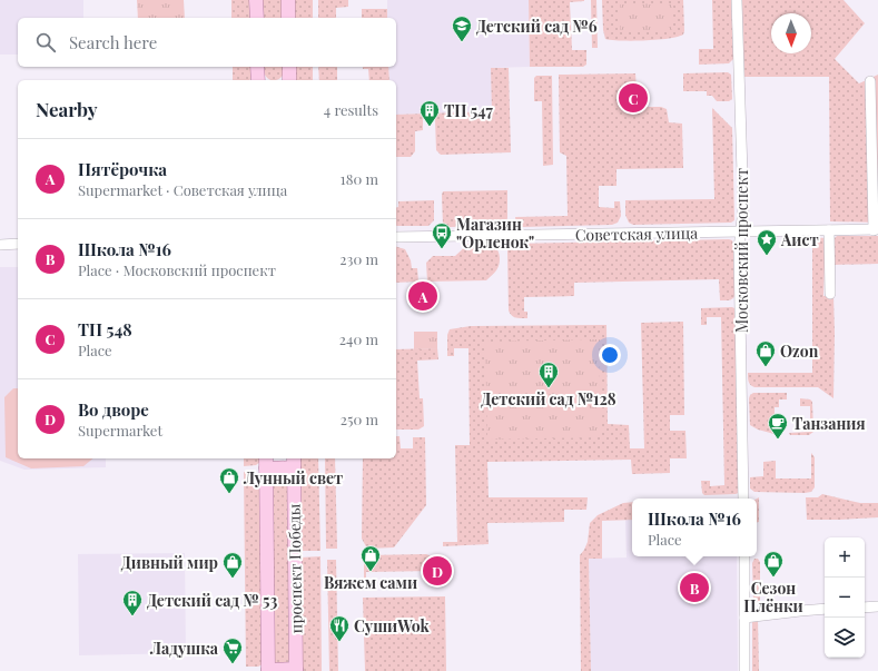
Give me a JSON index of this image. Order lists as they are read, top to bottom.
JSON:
{
  "streets": {
    "main road": ["проспект Победы"],
    "street": ["Советская улица", "Московский проспект"]
  },
  "crossings": [
    ["Советская улица", "Московский проспект"]
  ],
  "places": {
    "school or university": ["Детский сад №6"],
    "building": ["ТП 547", "Детский сад №128", "Детский сад № 53"],
    "bus stop": ["Магазин \"Орленок\""],
    "place": ["Аист"],
    "shop": [
      "Ozon",
      "Лунный свет",
      "Вяжем сами",
      "Сезон Плёнки",
      "Дивный мир"
    ],
    "cafe": ["Танзания"],
    "restaurant": ["СушиWok"],
    "supermarket": ["Ладушка"]
  },
  "north": "bottom",
  "page": {
    "search": "Search here",
    "heading": ["Nearby", "4 results"],
    "pins": [
      "C",
      "A",
      "D",
      "B"
    ],
    "list": [
      {
        "mark": "A",
        "name": "Пятёрочка",
        "note": "Supermarket · Советская улица",
        "value": "180 m"
      },
      {
        "mark": "B",
        "name": "Школа №16",
        "note": "Place · Московский проспект",
        "value": "230 m"
      },
      {
        "mark": "C",
        "name": "ТП 548",
        "note": "Place",
        "value": "240 m"
      },
      {
        "mark": "D",
        "name": "Во дворе",
        "note": "Supermarket",
        "value": "250 m"
      }
    ],
    "popup": ["Школа №16", "Place"],
    "map_buttons": ["+", "−"]
  }
}
